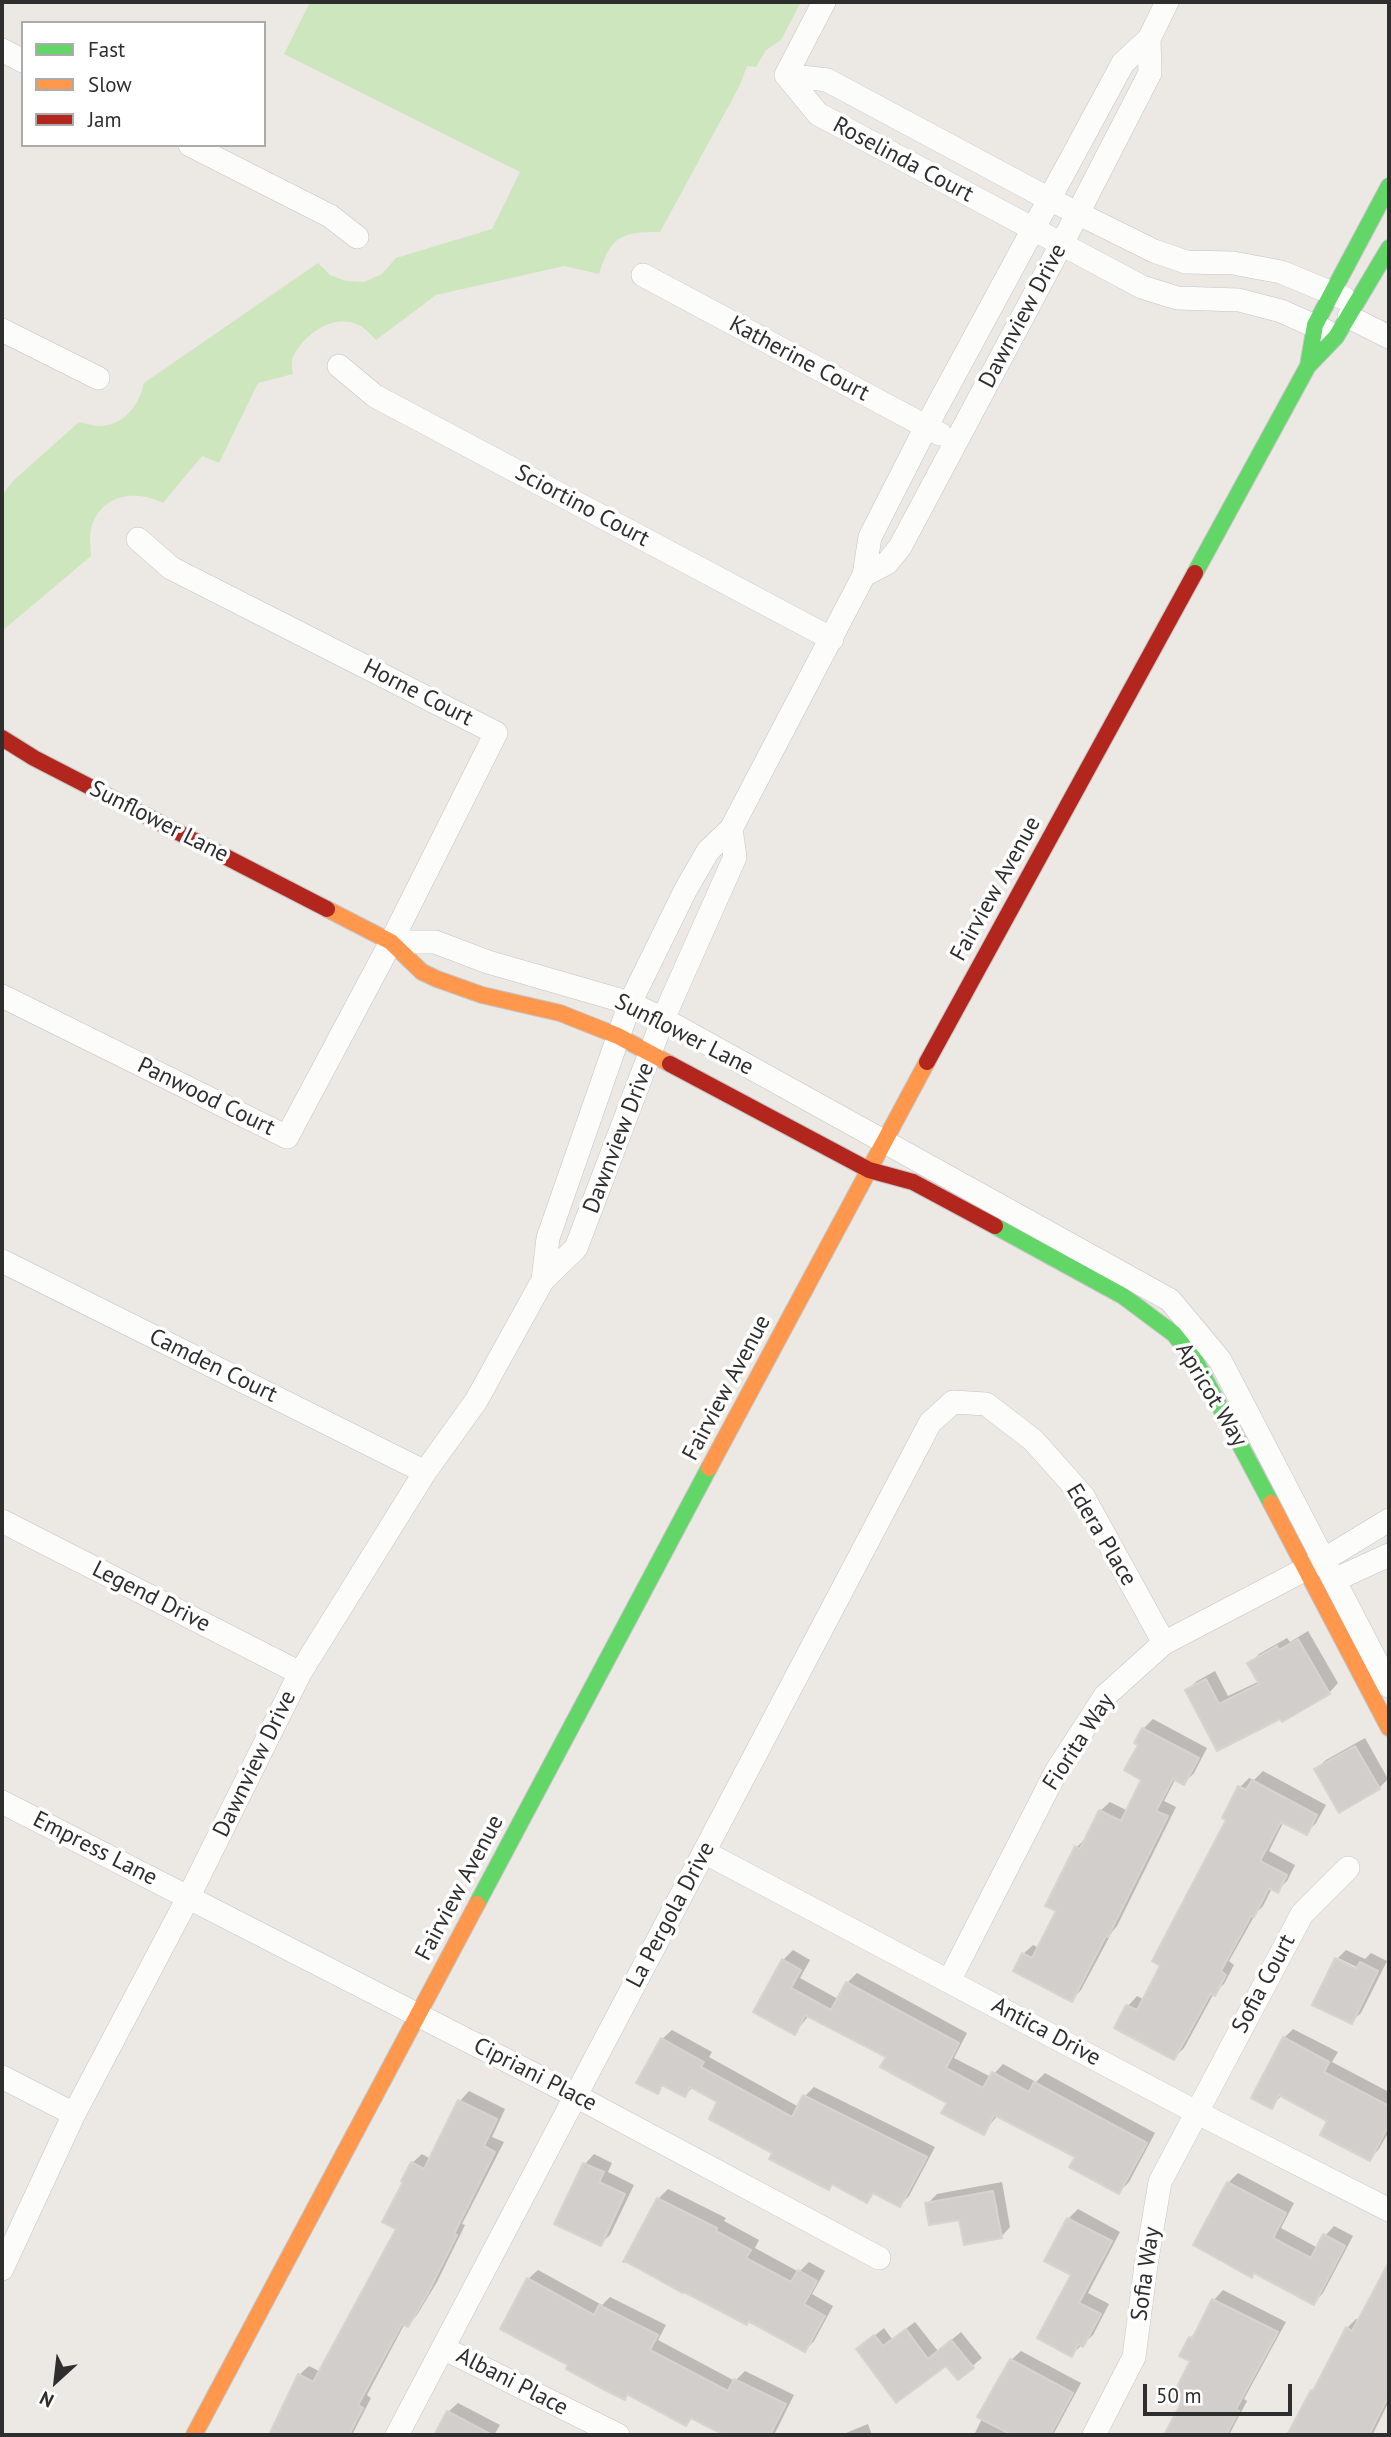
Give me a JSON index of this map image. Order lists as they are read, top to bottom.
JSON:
{
  "streets": {
    "street": [
      "Roselinda Court",
      "Dawnview Drive",
      "Katherine Court",
      "Sciortino Court",
      "Horne Court",
      "Sunflower Lane",
      "Fairview Avenue",
      "Panwood Court",
      "Camden Court",
      "Apricot Way",
      "Edera Place",
      "Legend Drive",
      "Fiorita Way",
      "Empress Lane",
      "La Pergola Drive",
      "Sofia Court",
      "Antica Drive",
      "Cipriani Place",
      "Sofia Way",
      "Albani Place"
    ]
  },
  "crossings": [
    ["Roselinda Court", "Dawnview Drive"],
    ["Roselinda Court", "Fairview Avenue"],
    ["Dawnview Drive", "Katherine Court"],
    ["Dawnview Drive", "Sciortino Court"],
    ["Dawnview Drive", "Sunflower Lane"],
    ["Dawnview Drive", "Camden Court"],
    ["Dawnview Drive", "Legend Drive"],
    ["Dawnview Drive", "Empress Lane"],
    ["Dawnview Drive", "Cipriani Place"],
    ["Horne Court", "Sunflower Lane"],
    ["Horne Court", "Panwood Court"],
    ["Sunflower Lane", "Fairview Avenue"],
    ["Sunflower Lane", "Panwood Court"],
    ["Sunflower Lane", "Apricot Way"],
    ["Fairview Avenue", "Apricot Way"],
    ["Fairview Avenue", "Cipriani Place"],
    ["Apricot Way", "Fiorita Way"],
    ["Edera Place", "Fiorita Way"],
    ["Edera Place", "La Pergola Drive"],
    ["Fiorita Way", "Antica Drive"],
    ["Empress Lane", "Cipriani Place"],
    ["La Pergola Drive", "Antica Drive"],
    ["La Pergola Drive", "Cipriani Place"],
    ["La Pergola Drive", "Albani Place"],
    ["Sofia Court", "Antica Drive"],
    ["Sofia Court", "Sofia Way"],
    ["Antica Drive", "Sofia Way"]
  ],
  "legend": ["Fast", "Slow", "Jam"],
  "scale_bar": "50 m",
  "north": "bottom left"
}
